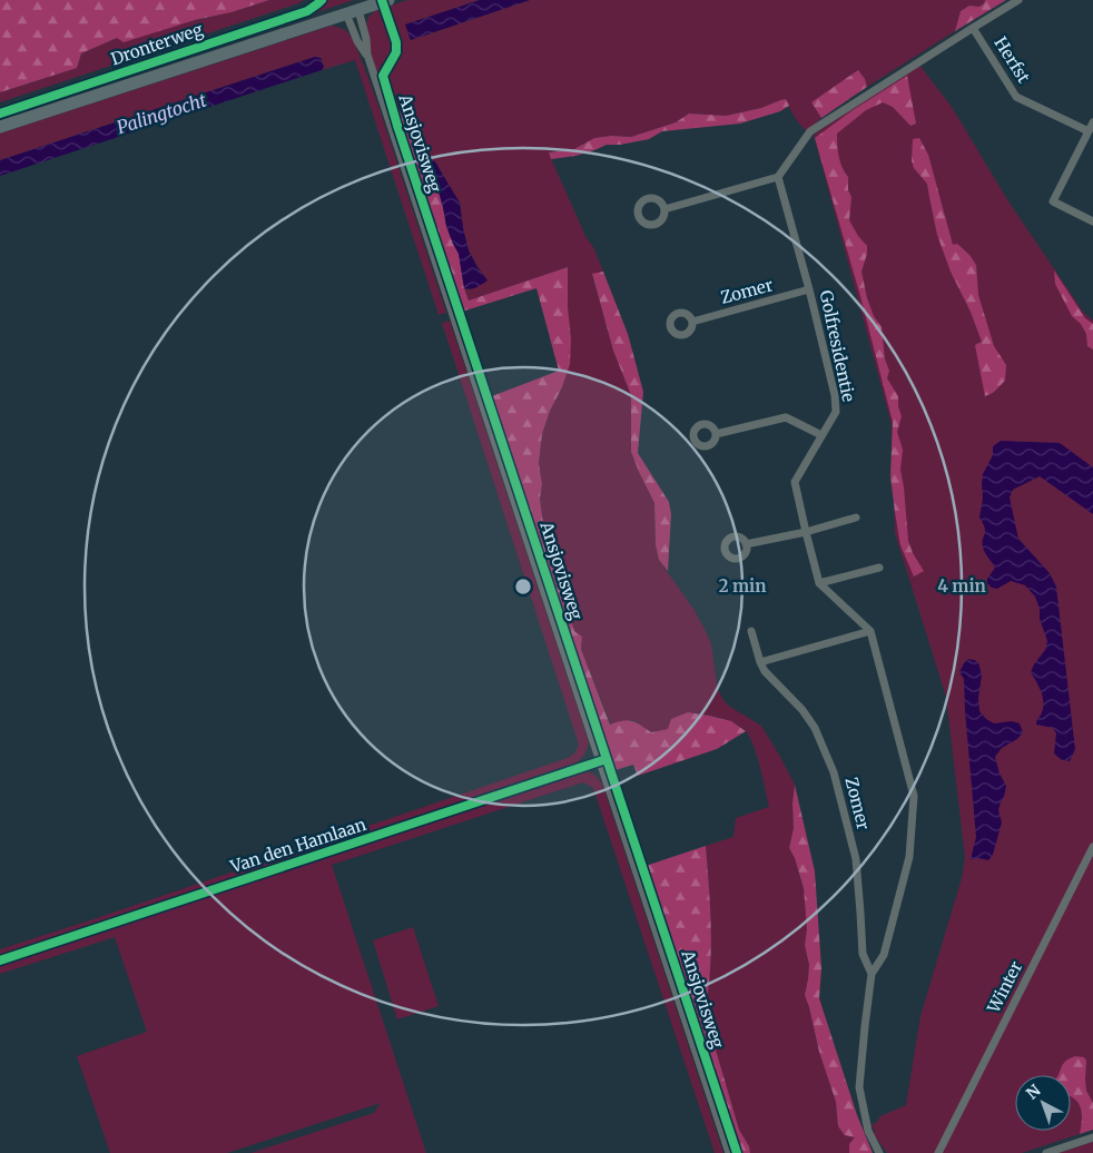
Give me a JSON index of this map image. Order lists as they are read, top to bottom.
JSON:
{
  "streets": {
    "main road": ["Dronterweg"],
    "street": [
      "Herfst",
      "Ansjovisweg",
      "Zomer",
      "Golfresidentie",
      "Van den Hamlaan",
      "Winter"
    ]
  },
  "crossings": [
    ["Dronterweg", "Ansjovisweg"],
    ["Ansjovisweg", "Van den Hamlaan"],
    ["Zomer", "Golfresidentie"]
  ],
  "water": ["Palingtocht"],
  "north": "top left",
  "rings": ["2 min", "4 min"]
}
